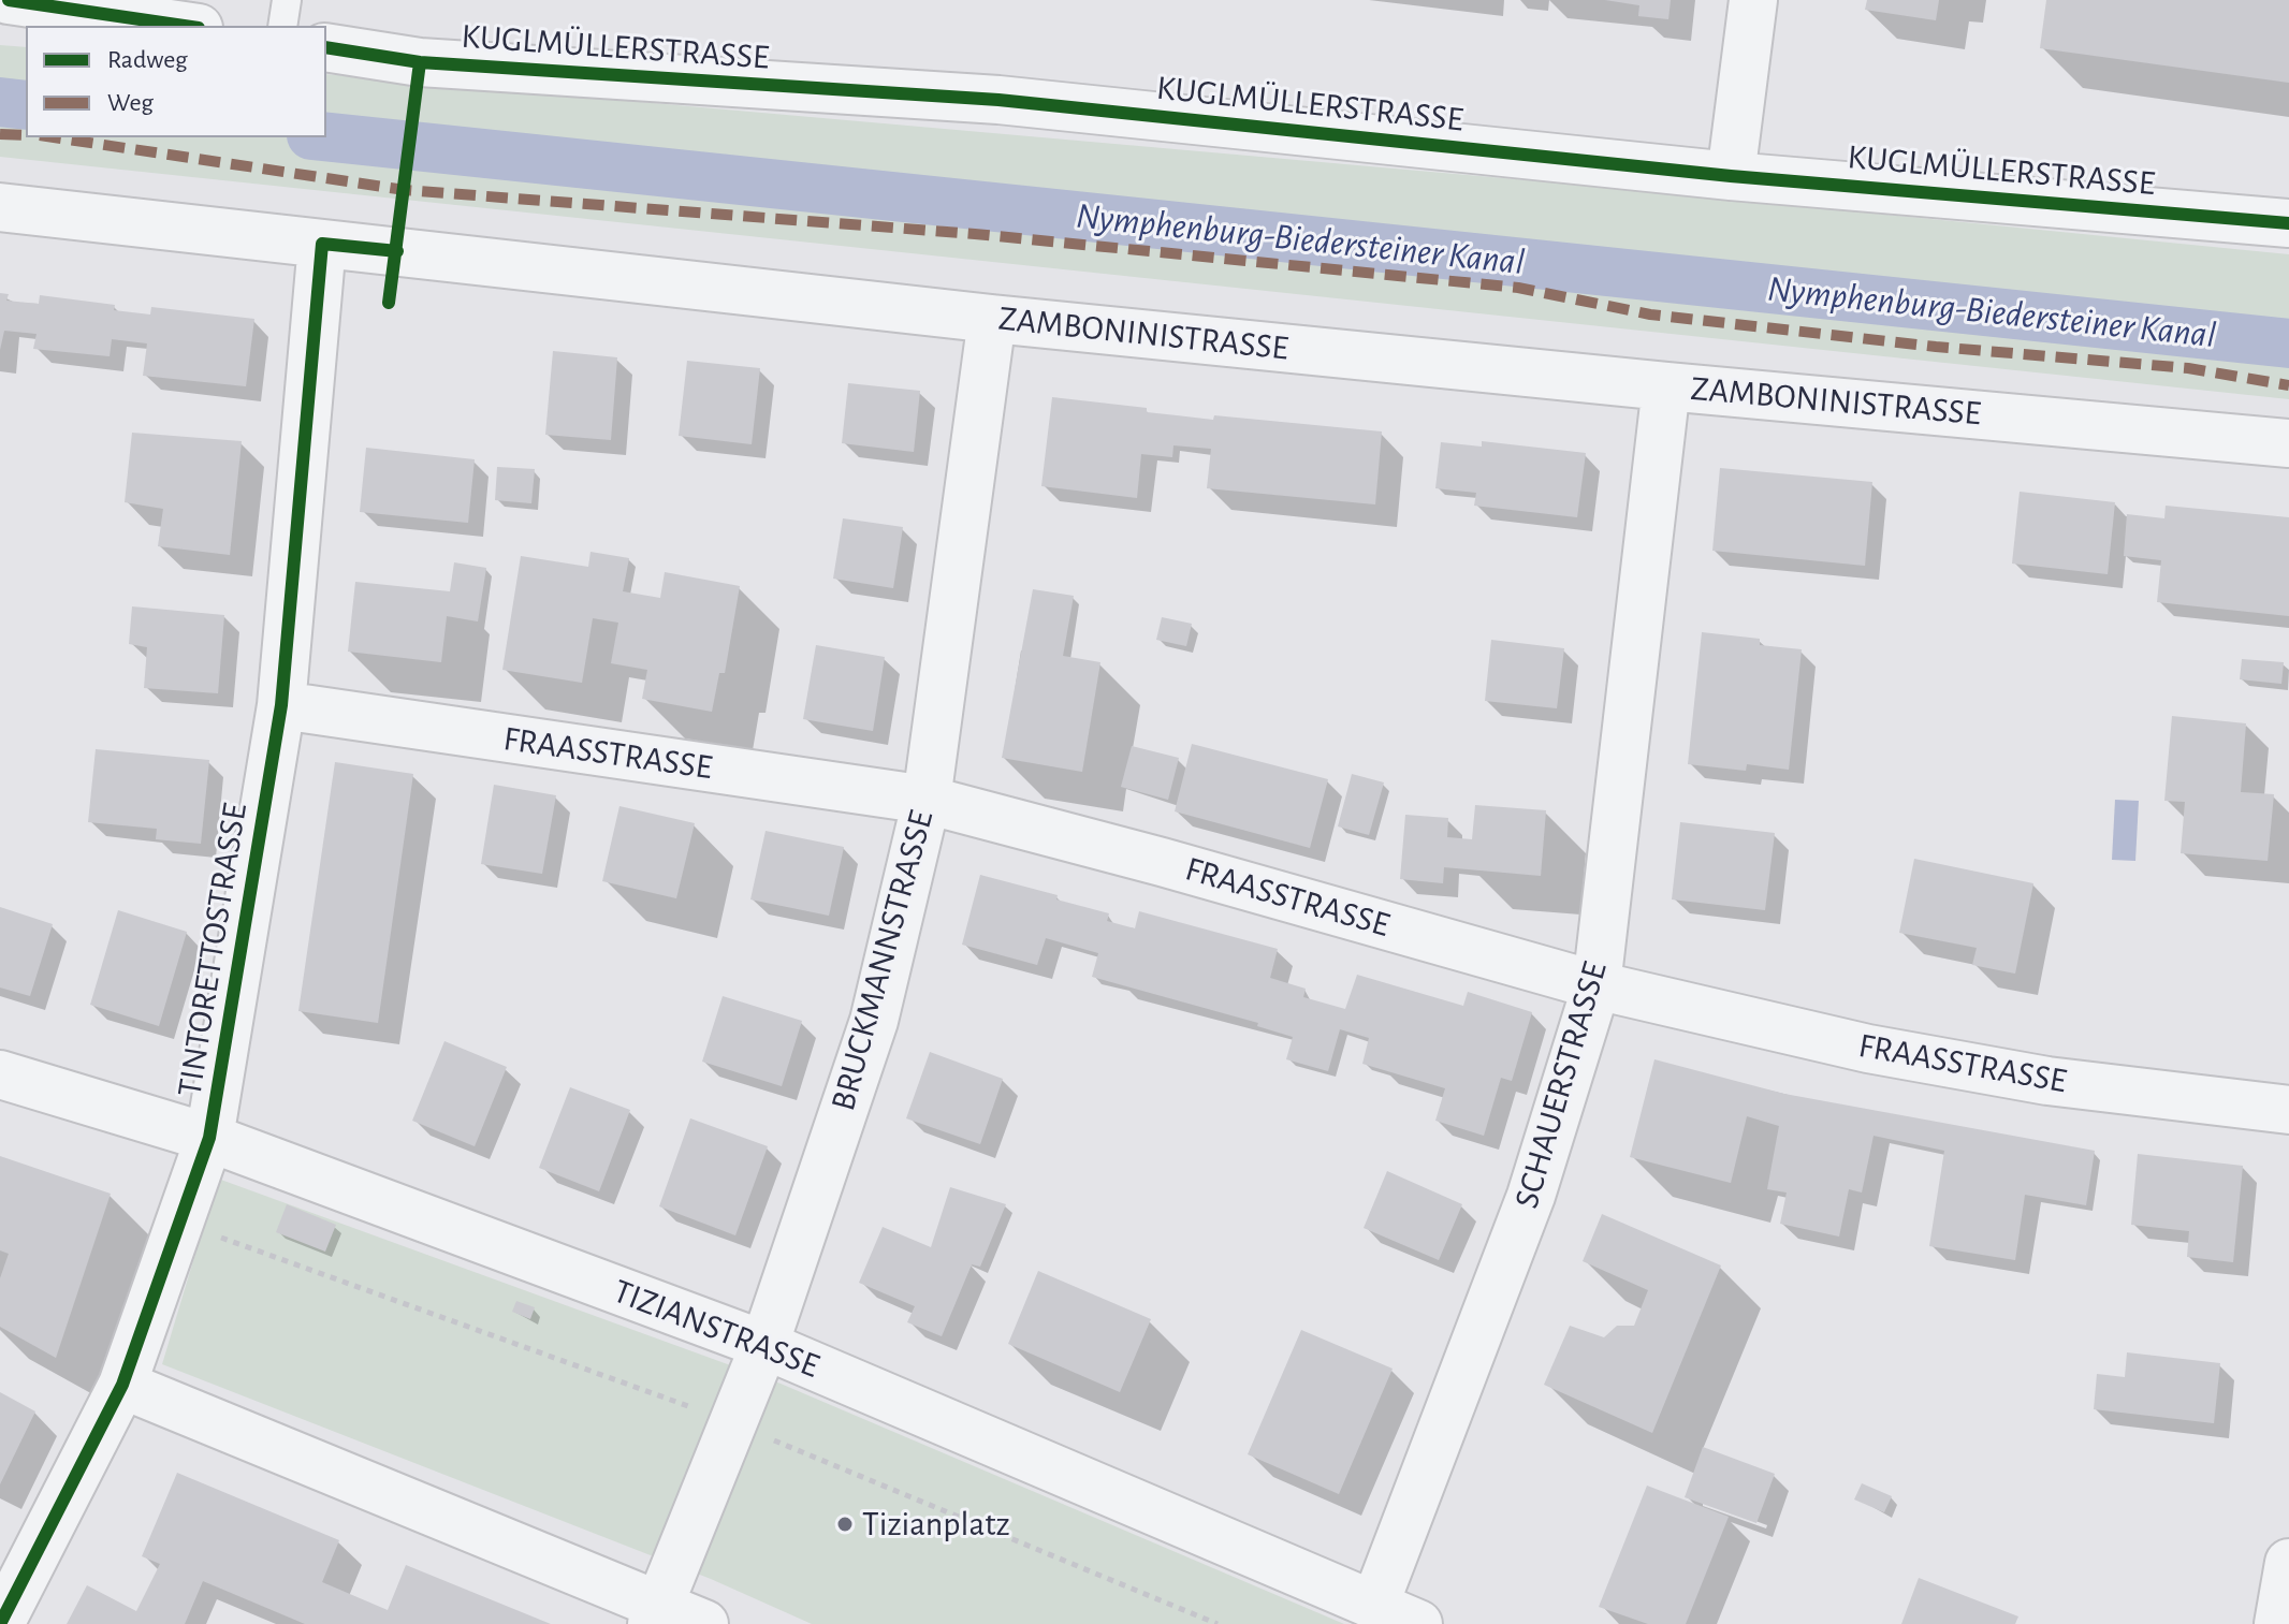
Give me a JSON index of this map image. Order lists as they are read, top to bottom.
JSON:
{
  "streets": {
    "street": [
      "KUGLMÜLLERSTRASSE",
      "ZAMBONINISTRASSE",
      "FRAASSTRASSE",
      "TINTORETTOSTRASSE",
      "BRUCKMANNSTRASSE",
      "SCHAUERSTRASSE",
      "TIZIANSTRASSE"
    ]
  },
  "crossings": [
    ["ZAMBONINISTRASSE", "TINTORETTOSTRASSE"],
    ["ZAMBONINISTRASSE", "BRUCKMANNSTRASSE"],
    ["ZAMBONINISTRASSE", "SCHAUERSTRASSE"],
    ["FRAASSTRASSE", "TINTORETTOSTRASSE"],
    ["FRAASSTRASSE", "BRUCKMANNSTRASSE"],
    ["FRAASSTRASSE", "SCHAUERSTRASSE"],
    ["TINTORETTOSTRASSE", "TIZIANSTRASSE"],
    ["BRUCKMANNSTRASSE", "TIZIANSTRASSE"],
    ["SCHAUERSTRASSE", "TIZIANSTRASSE"]
  ],
  "water": ["Nymphenburg-Biedersteiner Kanal"],
  "places": ["Tizianplatz"],
  "legend": ["Radweg", "Weg"]
}
